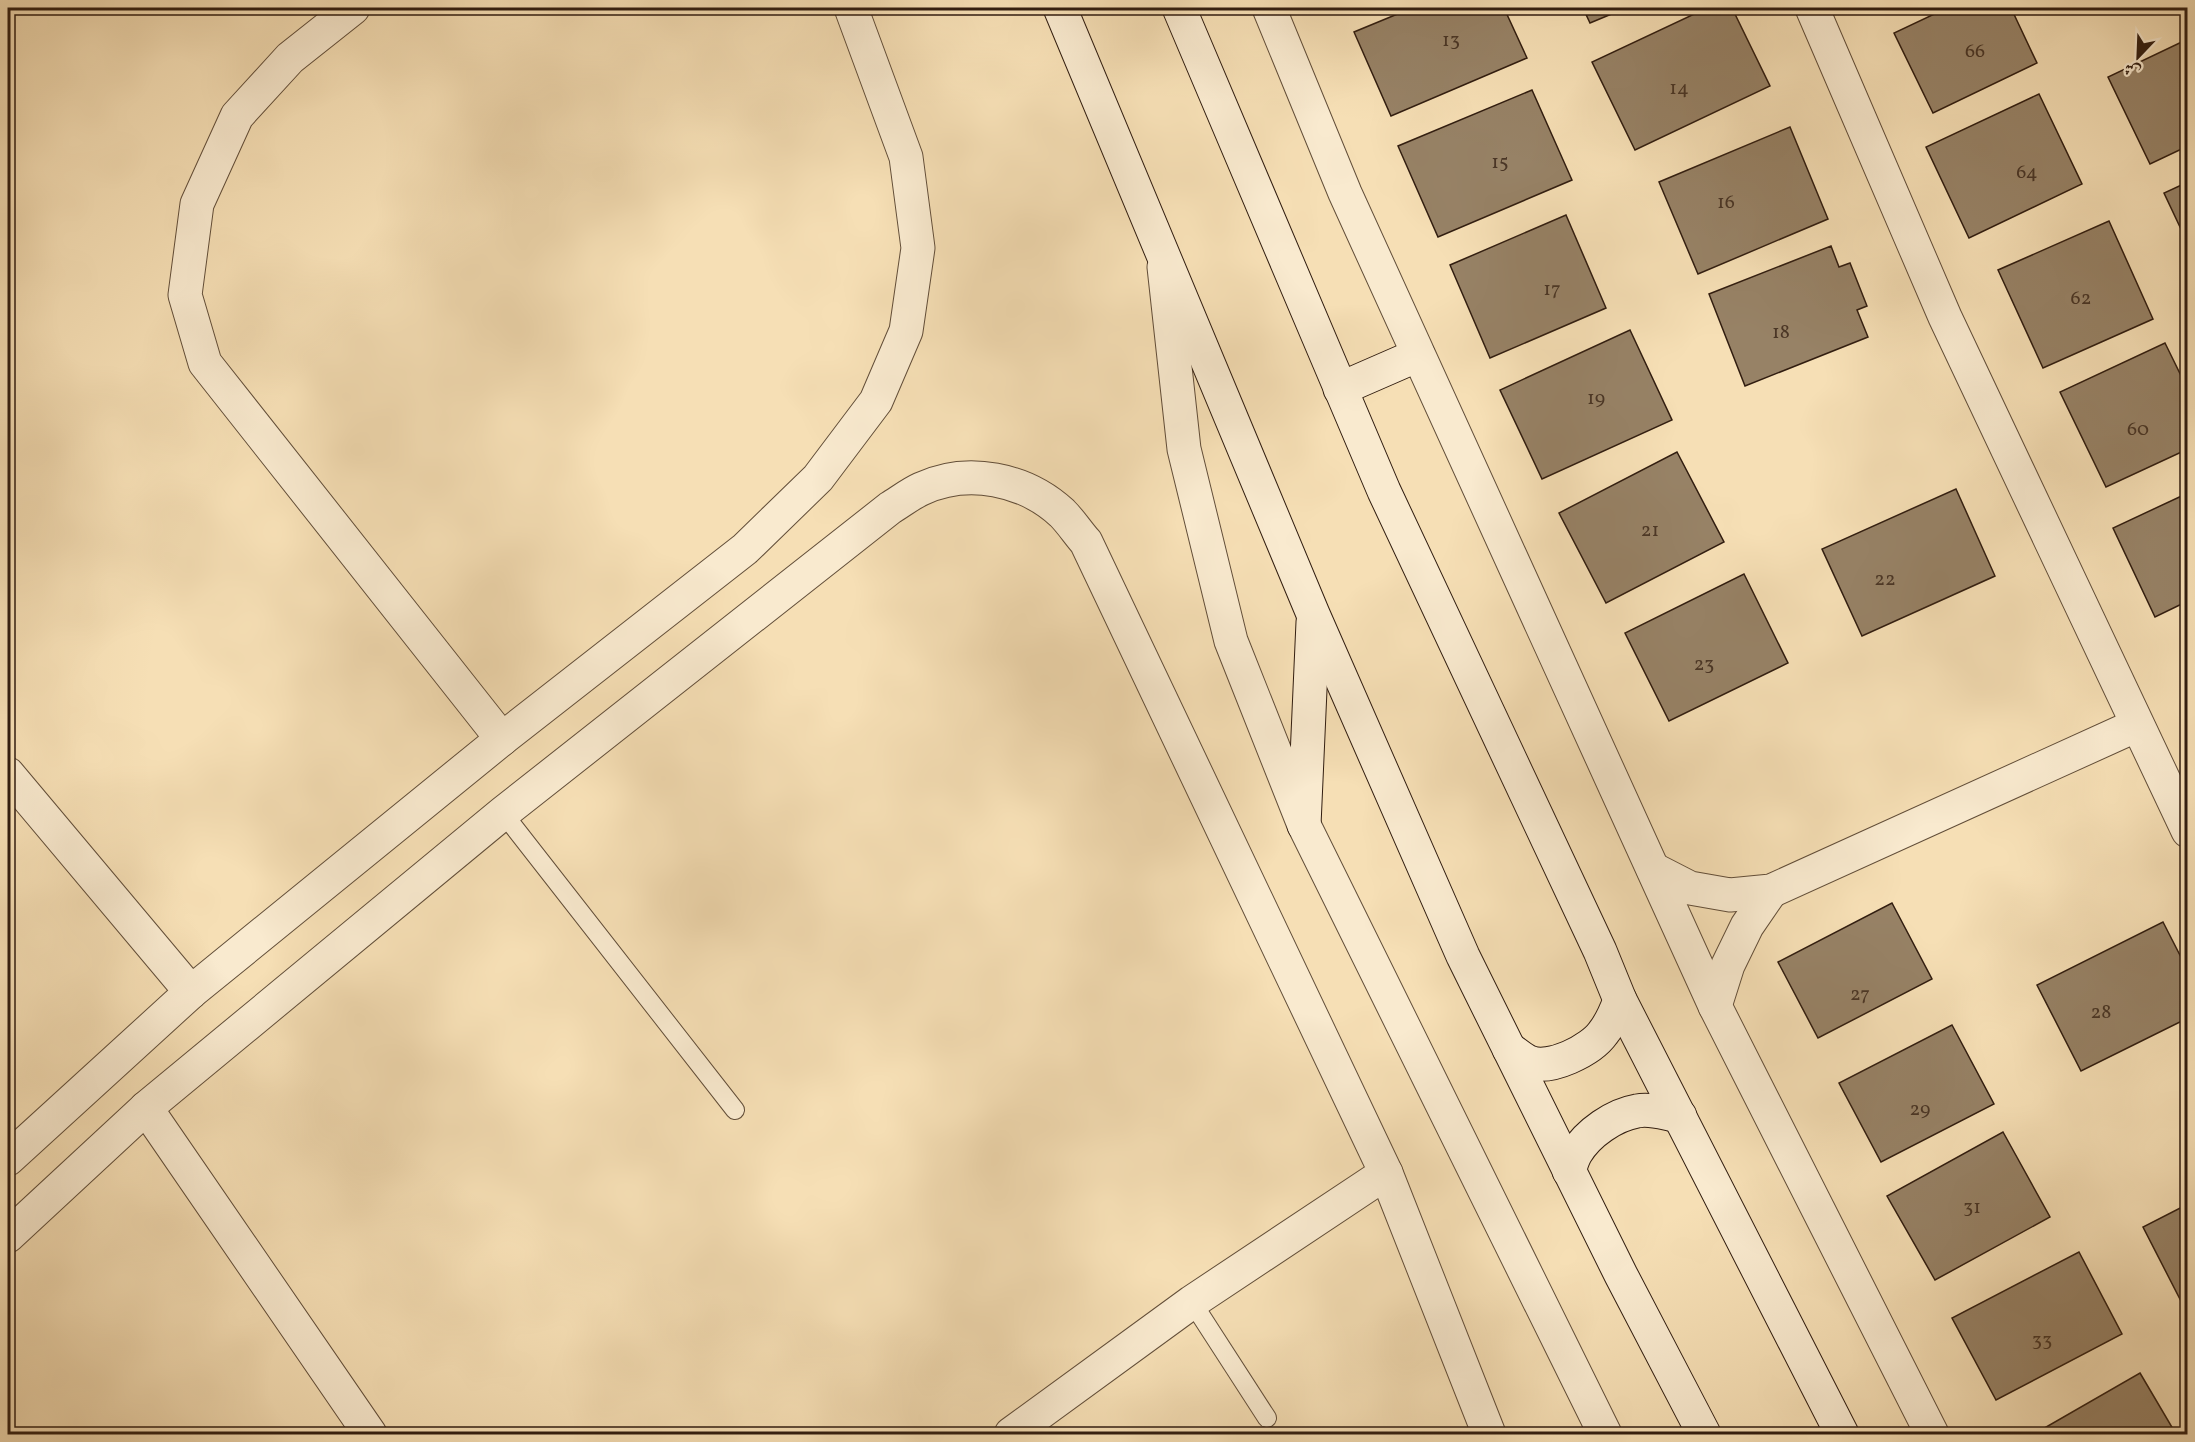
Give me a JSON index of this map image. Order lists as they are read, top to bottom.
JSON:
{
  "house_numbers": [
    "13",
    "66",
    "14",
    "15",
    "64",
    "16",
    "17",
    "62",
    "18",
    "19",
    "60",
    "21",
    "22",
    "23",
    "27",
    "28",
    "29",
    "31",
    "33"
  ],
  "north": "bottom left"
}
